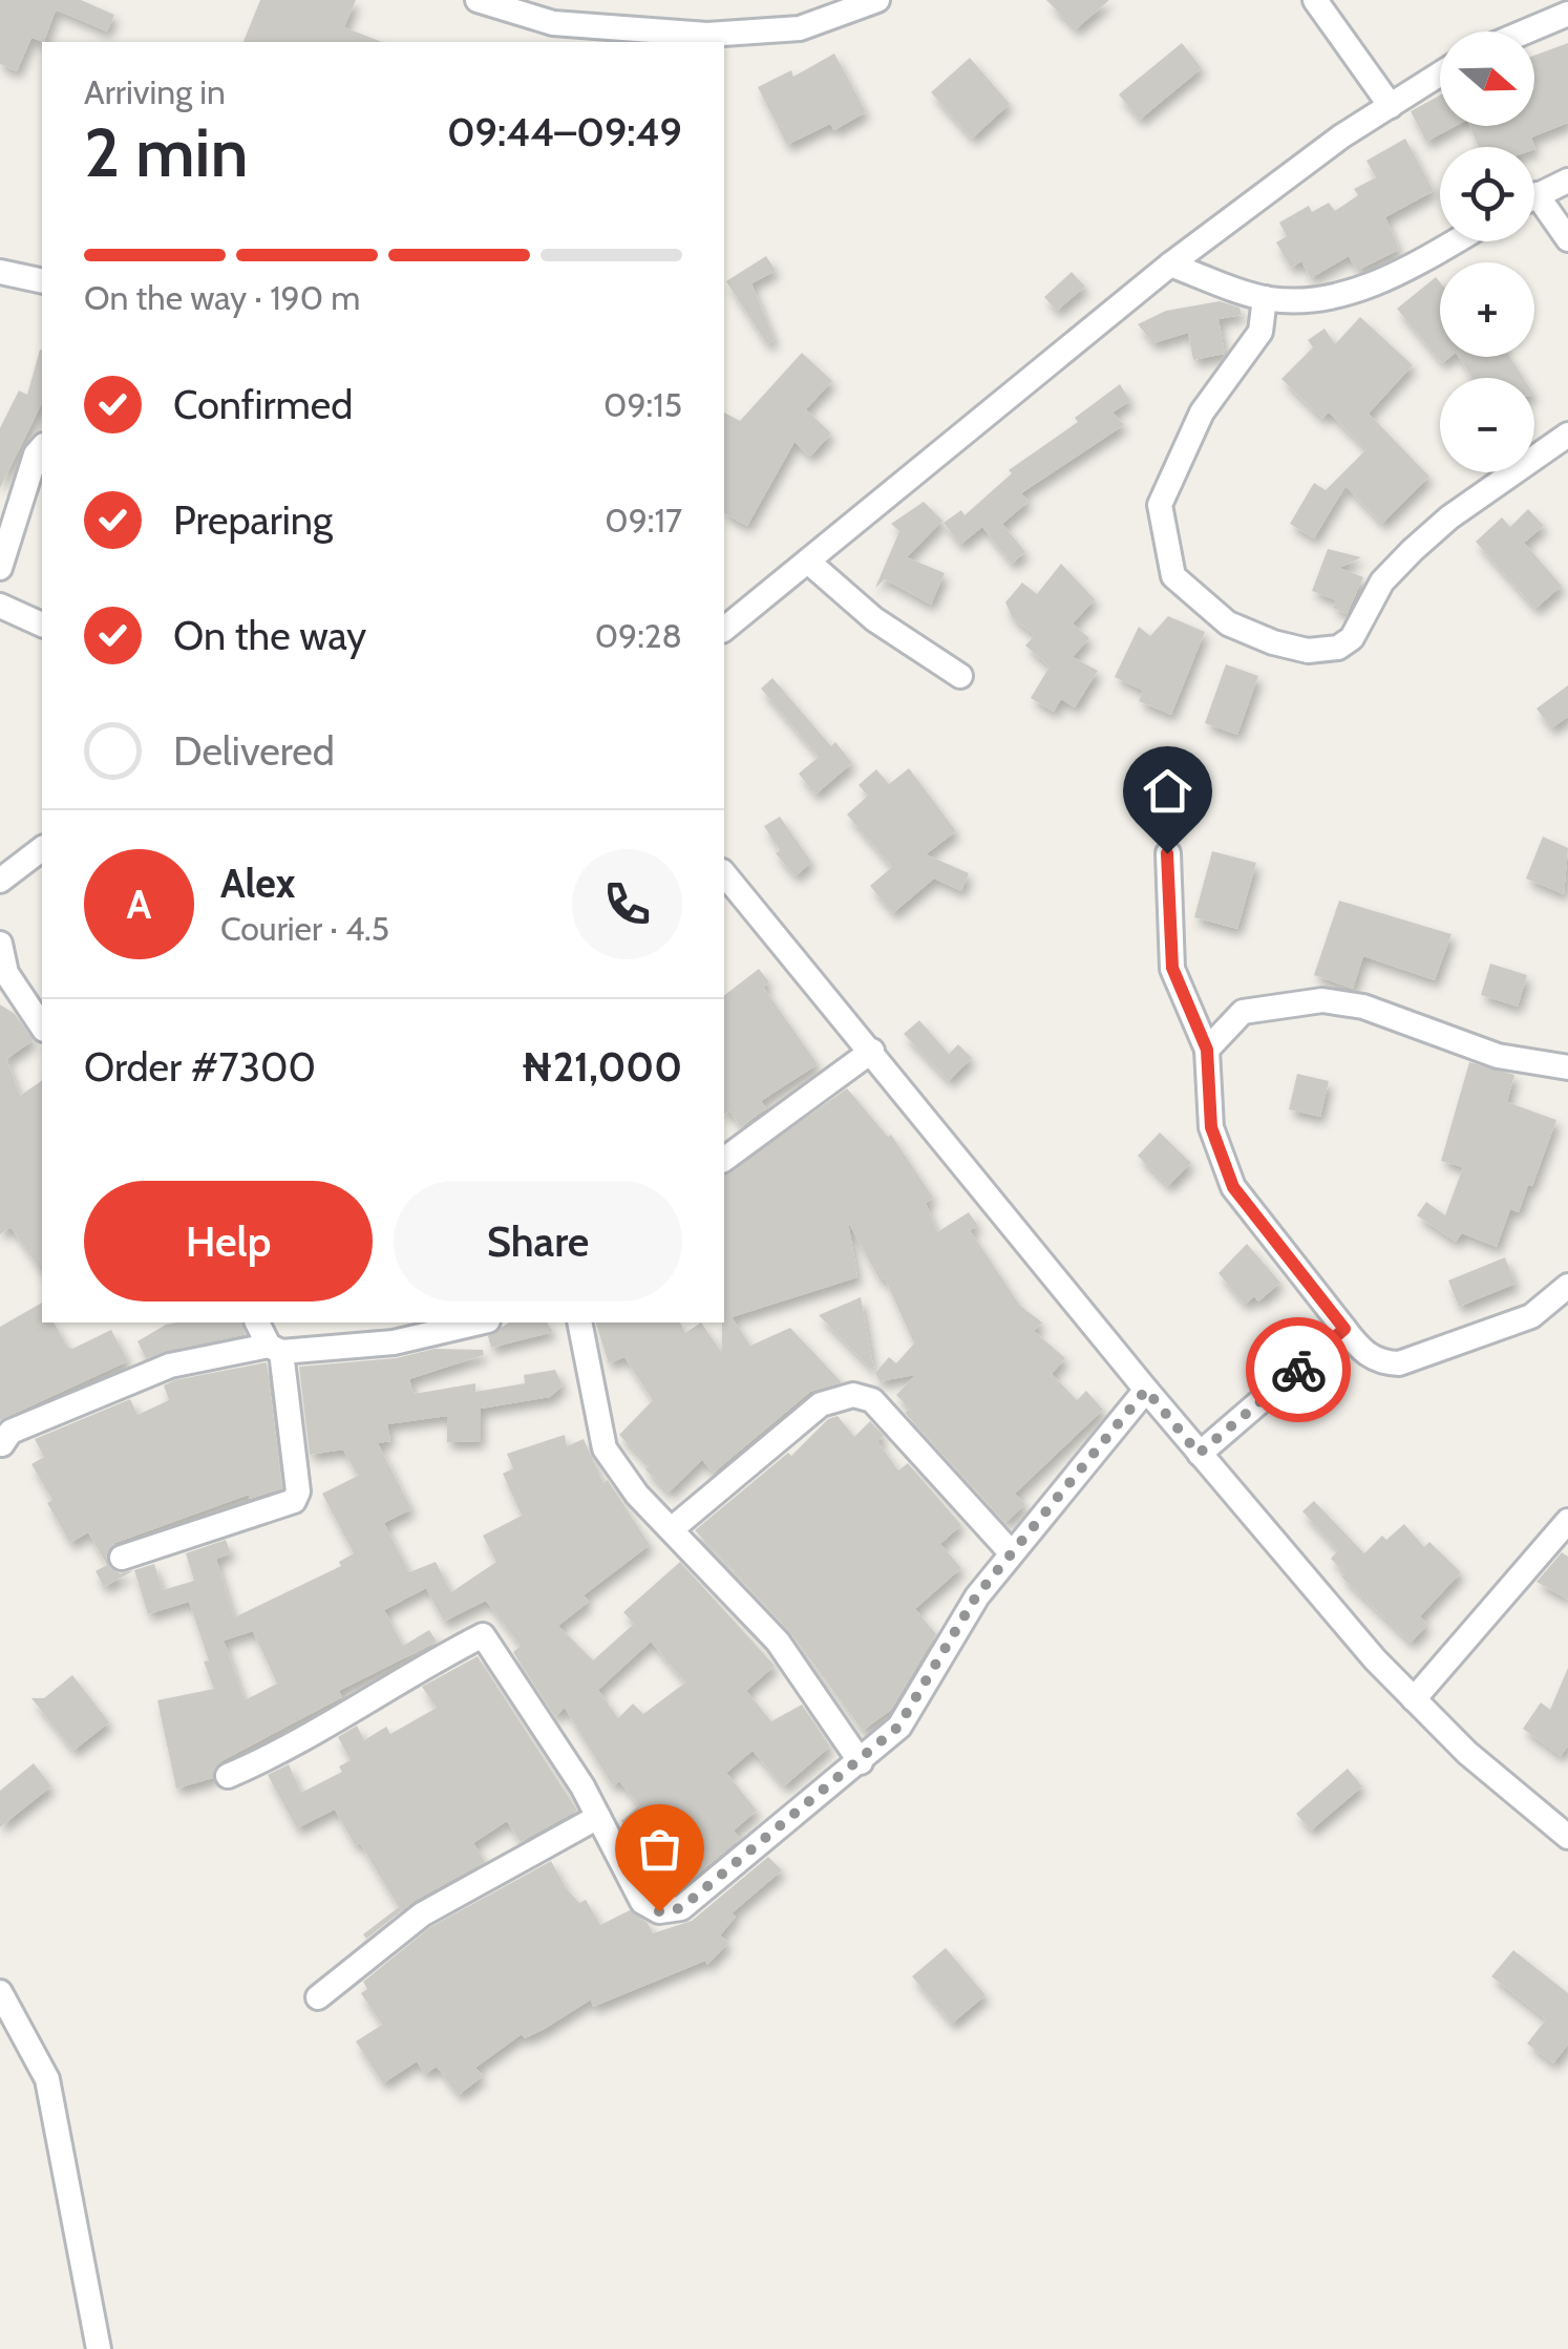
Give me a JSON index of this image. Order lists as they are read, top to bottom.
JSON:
{
  "north": "right",
  "page": {
    "map_buttons": ["+", "−"],
    "heading": ["2 min", "Arriving in", "09:44–09:49"],
    "panel": [
      "Alex",
      "Courier · 4.5",
      "Order #7300",
      "₦21,000"
    ],
    "bar": "On the way · 190 m",
    "list": [
      ["Confirmed", "09:15"],
      ["Preparing", "09:17"],
      ["On the way", "09:28"],
      "Delivered"
    ],
    "round": "A",
    "buttons": ["Help", "Share"]
  }
}
